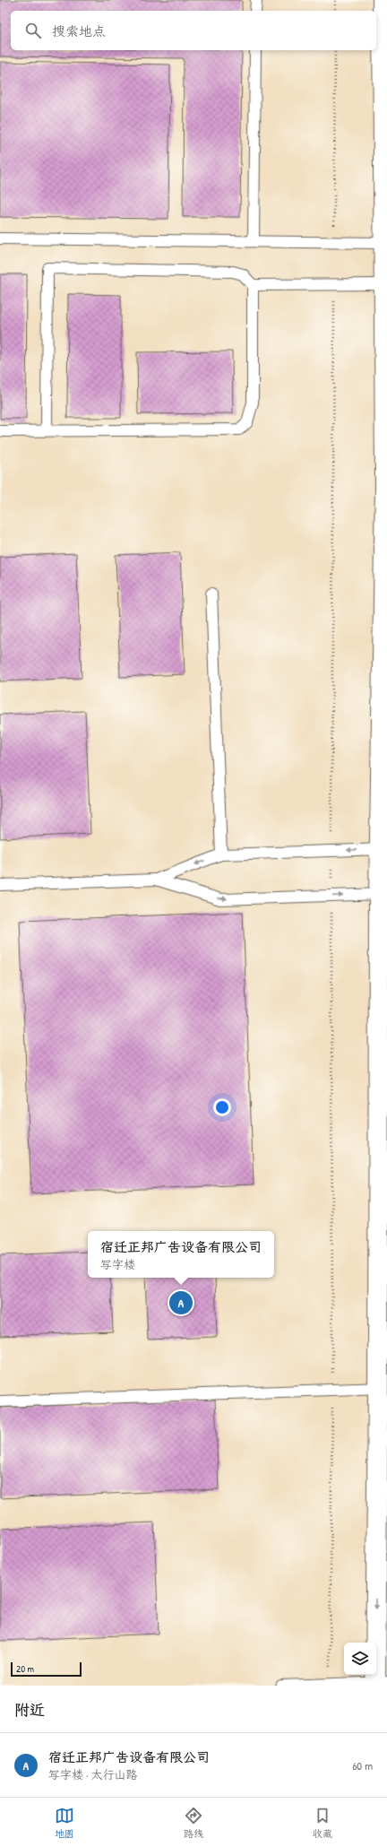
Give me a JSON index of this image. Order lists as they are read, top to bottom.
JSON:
{
  "scale_bar": "20 m",
  "page": {
    "search": "搜索地点",
    "popup": ["宿迁正邦广告设备有限公司", "写字楼"],
    "pins": "A",
    "scale": "20 m",
    "heading": "附近",
    "list": [
      {
        "mark": "A",
        "name": "宿迁正邦广告设备有限公司",
        "note": "写字楼 · 太行山路",
        "value": "60 m"
      }
    ],
    "nav": ["地图", "路线", "收藏"]
  }
}
